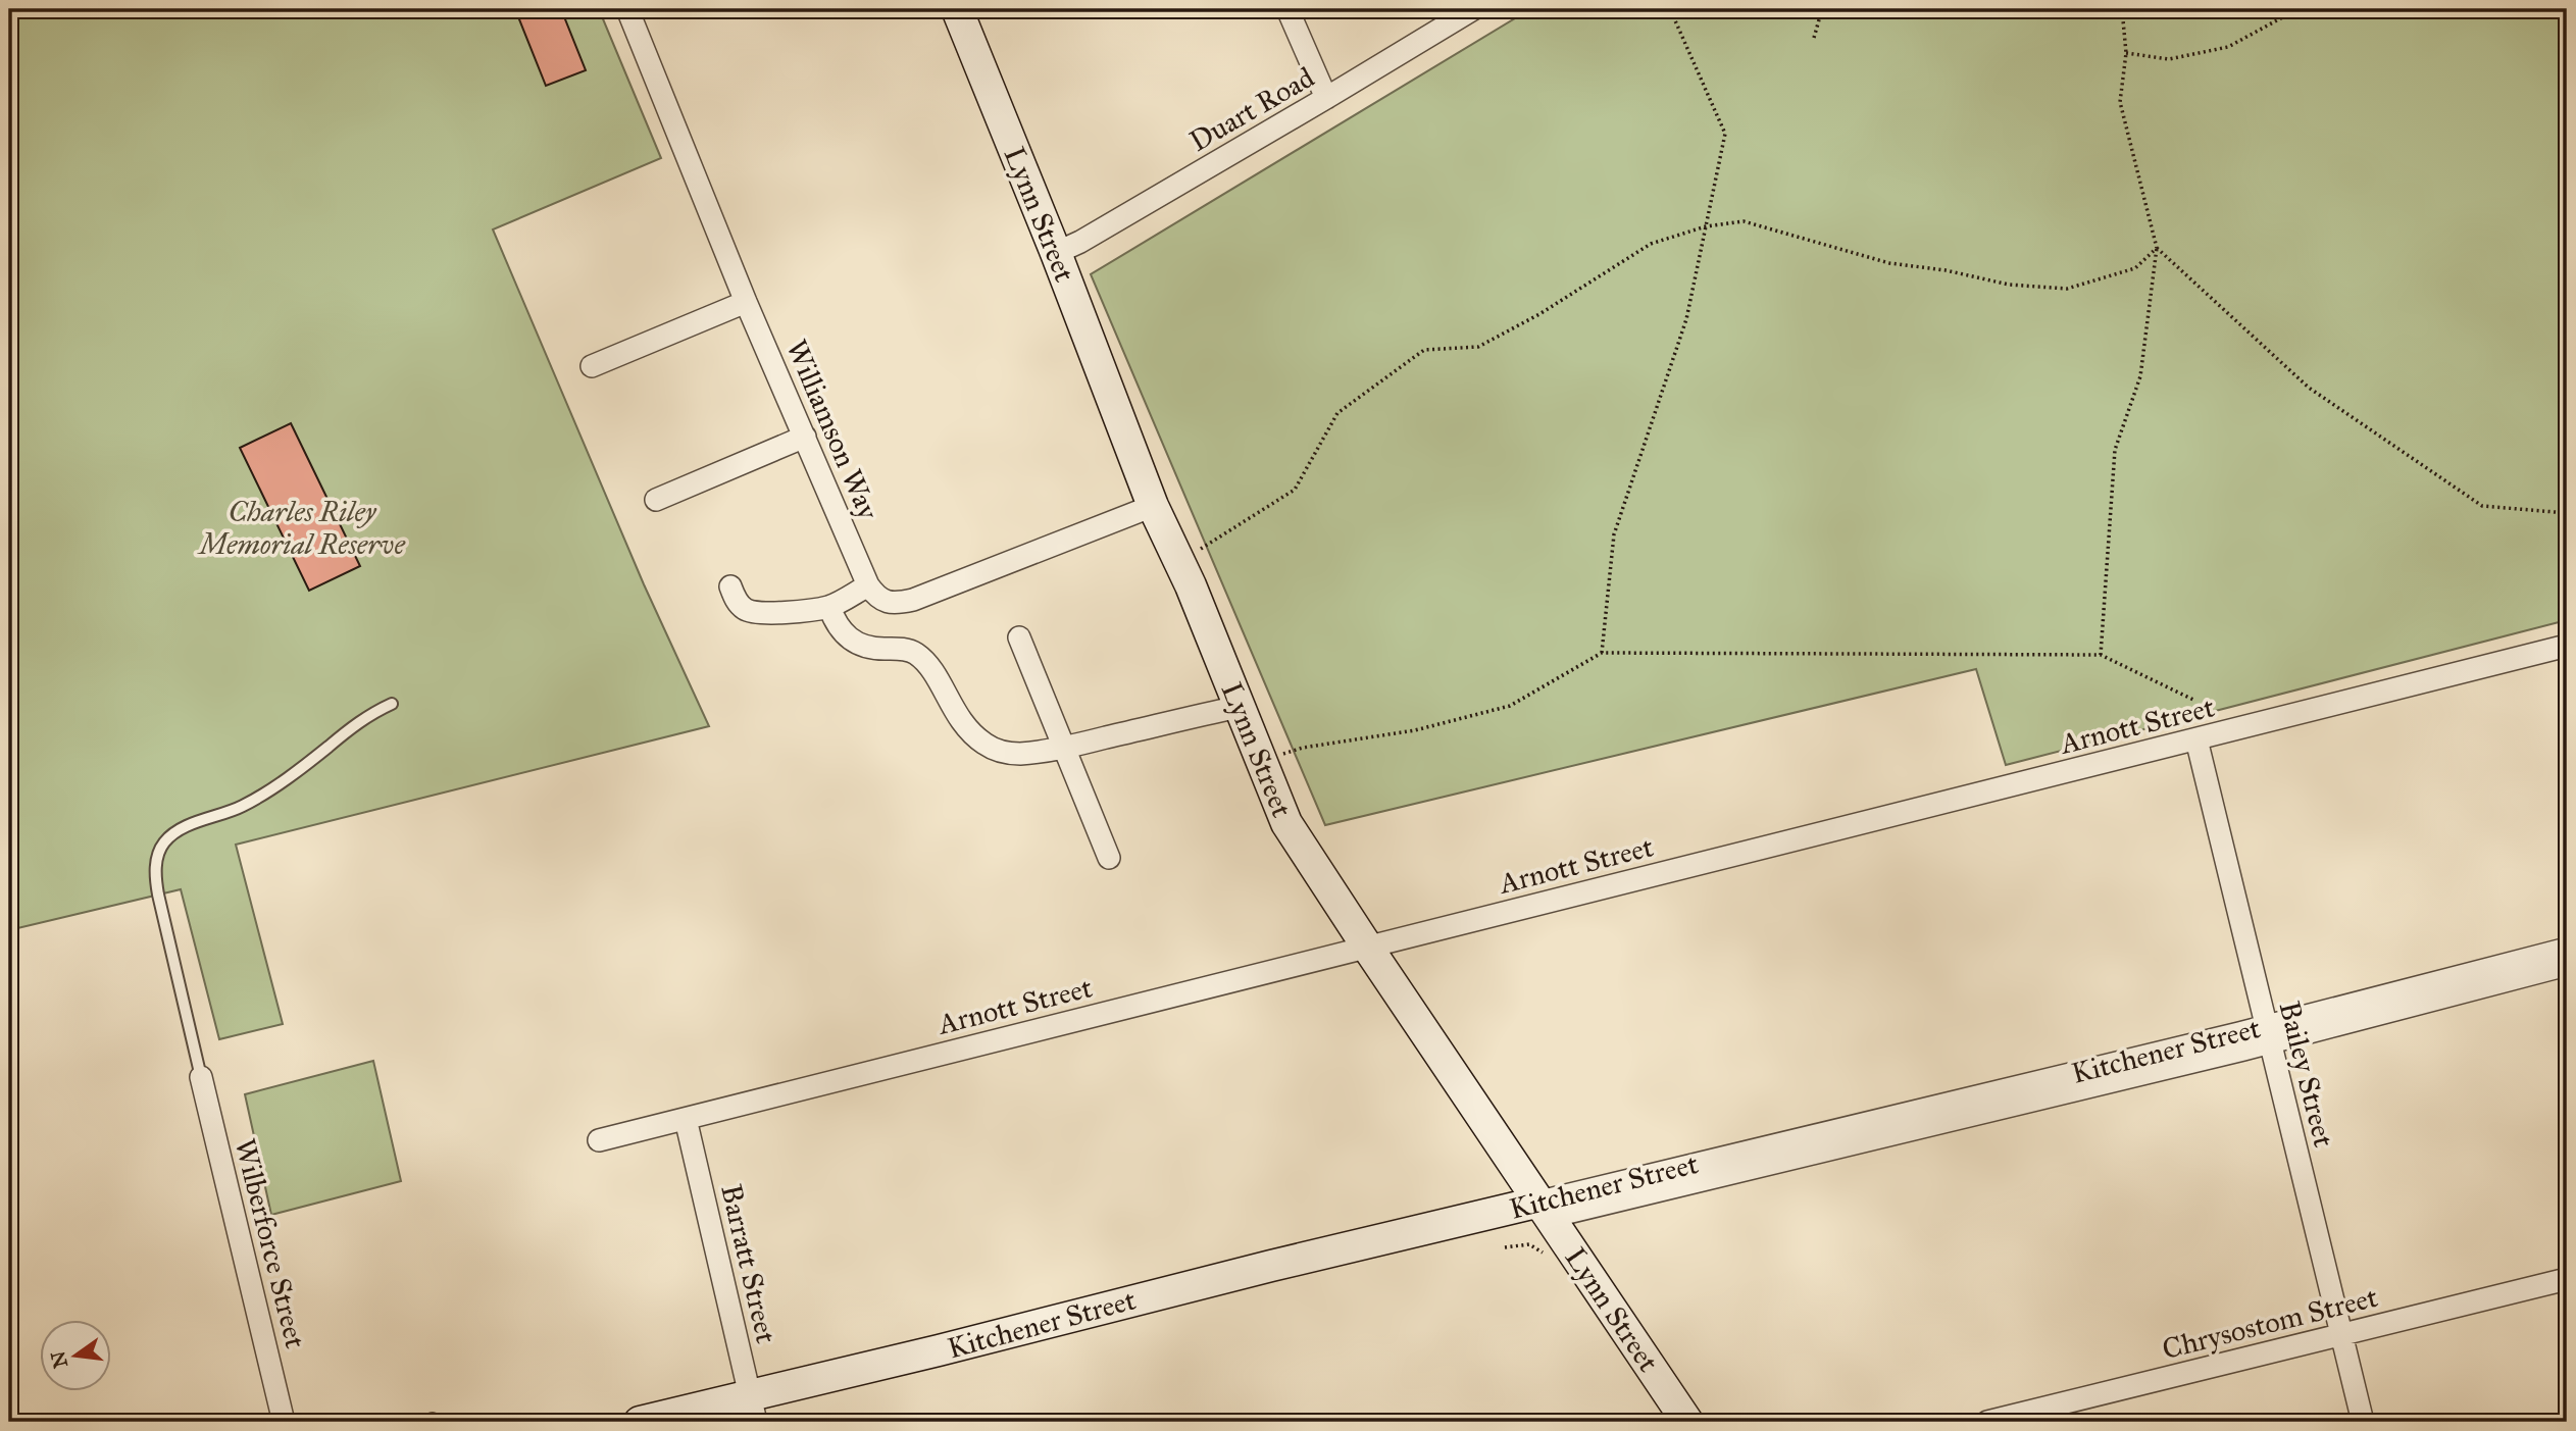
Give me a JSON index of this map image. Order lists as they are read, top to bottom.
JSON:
{
  "streets": {
    "street": [
      "Duart Road",
      "Lynn Street",
      "Williamson Way",
      "Arnott Street",
      "Kitchener Street",
      "Bailey Street",
      "Wilberforce Street",
      "Barratt Street",
      "Chrysostom Street"
    ]
  },
  "crossings": [
    ["Duart Road", "Lynn Street"],
    ["Lynn Street", "Arnott Street"],
    ["Lynn Street", "Kitchener Street"],
    ["Arnott Street", "Bailey Street"],
    ["Arnott Street", "Barratt Street"],
    ["Kitchener Street", "Bailey Street"],
    ["Kitchener Street", "Barratt Street"],
    ["Bailey Street", "Chrysostom Street"]
  ],
  "parks": ["Charles Riley Memorial Reserve"],
  "north": "left"
}
